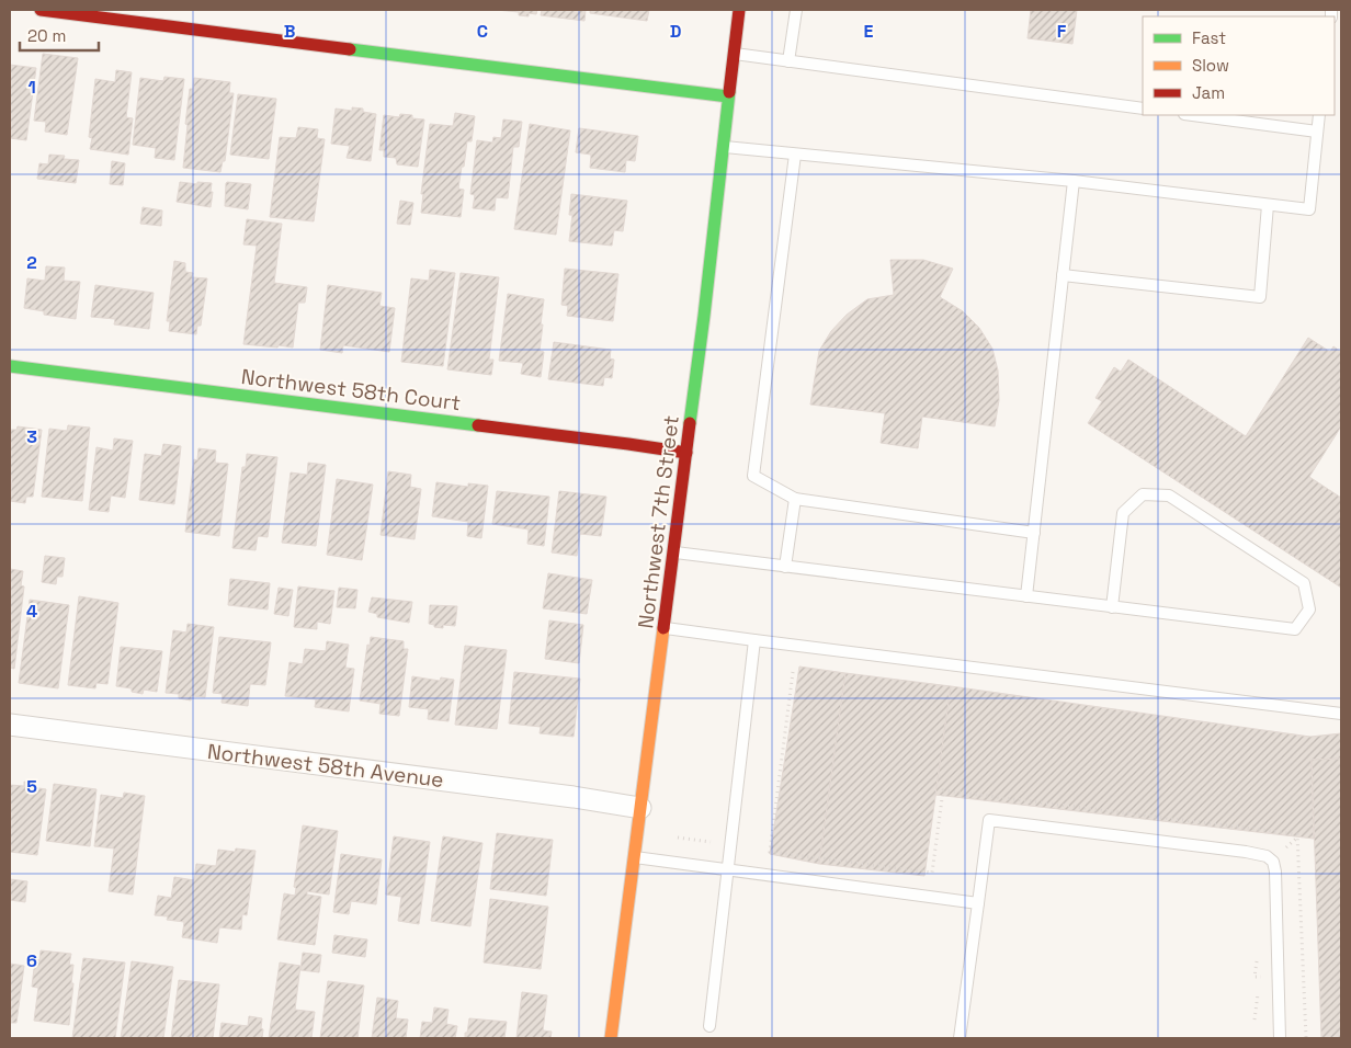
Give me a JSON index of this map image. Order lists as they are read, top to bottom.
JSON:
{
  "streets": {
    "street": ["Northwest 58th Court", "Northwest 7th Street", "Northwest 58th Avenue"]
  },
  "crossings": [
    ["Northwest 58th Court", "Northwest 7th Street"],
    ["Northwest 7th Street", "Northwest 58th Avenue"]
  ],
  "legend": ["Fast", "Slow", "Jam"],
  "scale_bar": "20 m",
  "grid": {
    "columns": [
      "B",
      "C",
      "D",
      "E",
      "F"
    ],
    "rows": [
      "1",
      "2",
      "3",
      "4",
      "5",
      "6"
    ]
  }
}
